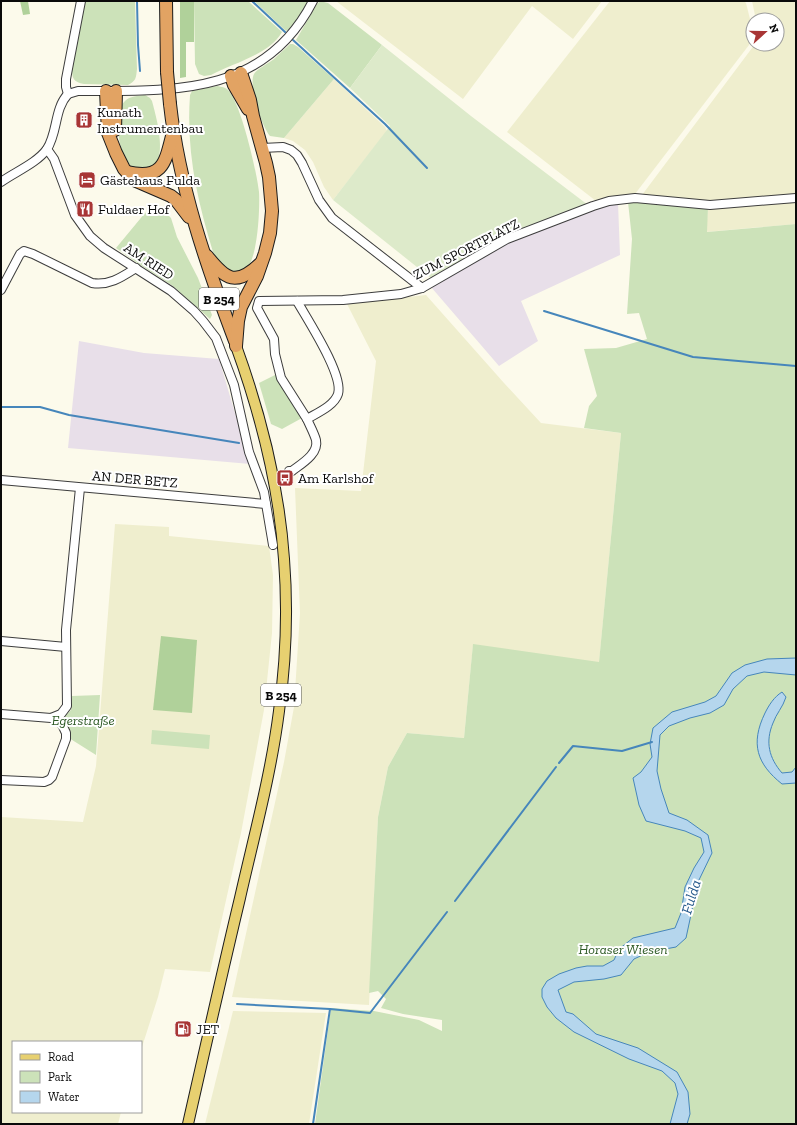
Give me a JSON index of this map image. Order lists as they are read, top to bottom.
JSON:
{
  "streets": {
    "highway": ["B 254"],
    "street": ["ZUM SPORTPLATZ", "AM RIED", "AN DER BETZ"]
  },
  "crossings": [
    ["AM RIED", "AN DER BETZ"]
  ],
  "water": ["Fulda"],
  "parks": ["Egerstraße", "Horaser Wiesen"],
  "places": {
    "building": ["Kunath Instrumentenbau"],
    "hotel": ["Gästehaus Fulda"],
    "restaurant": ["Fuldaer Hof"],
    "bus stop": ["Am Karlshof"],
    "fuel station": ["JET"]
  },
  "legend": ["Road", "Park", "Water"],
  "north": "right"
}
